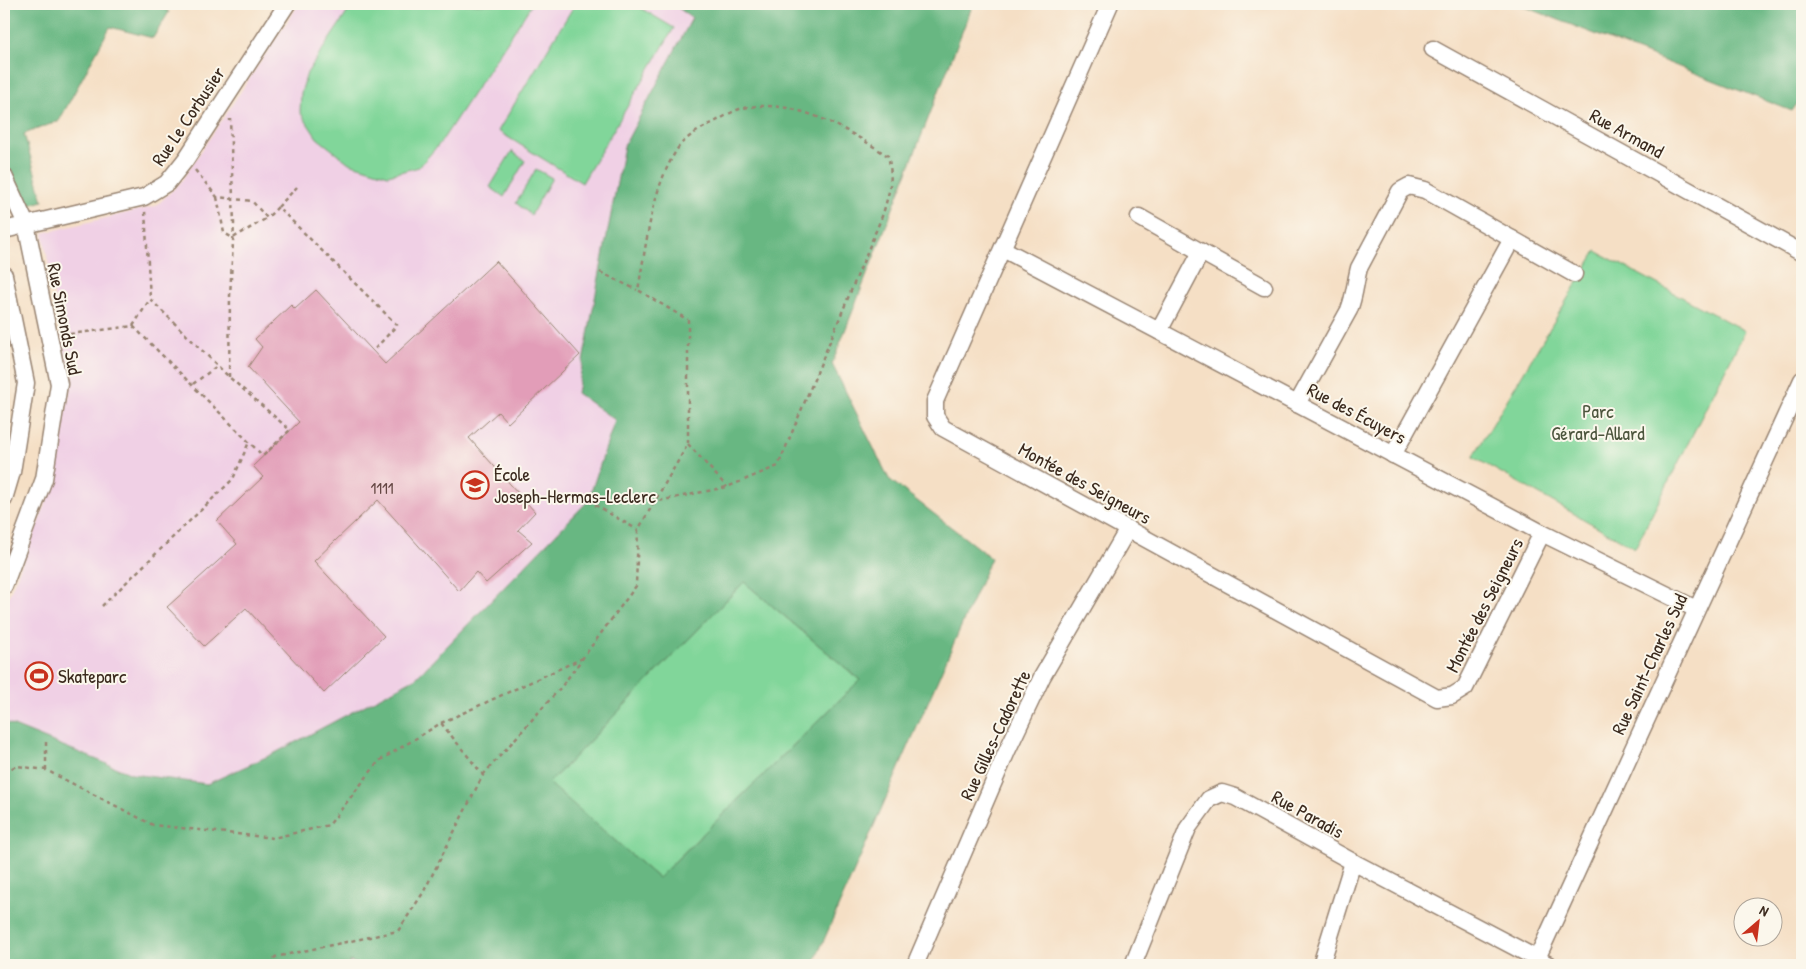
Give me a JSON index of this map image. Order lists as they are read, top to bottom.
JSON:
{
  "streets": {
    "street": [
      "Rue Le Corbusier",
      "Rue Armand",
      "Rue Simonds Sud",
      "Rue des Écuyers",
      "Montée des Seigneurs",
      "Rue Saint-Charles Sud",
      "Rue Gilles-Cadorette",
      "Rue Paradis"
    ]
  },
  "crossings": [
    ["Rue Le Corbusier", "Rue Simonds Sud"],
    ["Rue des Écuyers", "Montée des Seigneurs"],
    ["Rue des Écuyers", "Rue Saint-Charles Sud"],
    ["Montée des Seigneurs", "Rue Gilles-Cadorette"],
    ["Rue Saint-Charles Sud", "Rue Paradis"]
  ],
  "parks": ["Parc Gérard-Allard"],
  "places": {
    "school or university": ["École Joseph-Hermas-Leclerc"],
    "sports": ["Skateparc"]
  },
  "house_numbers": ["1111"],
  "north": "top right"
}
